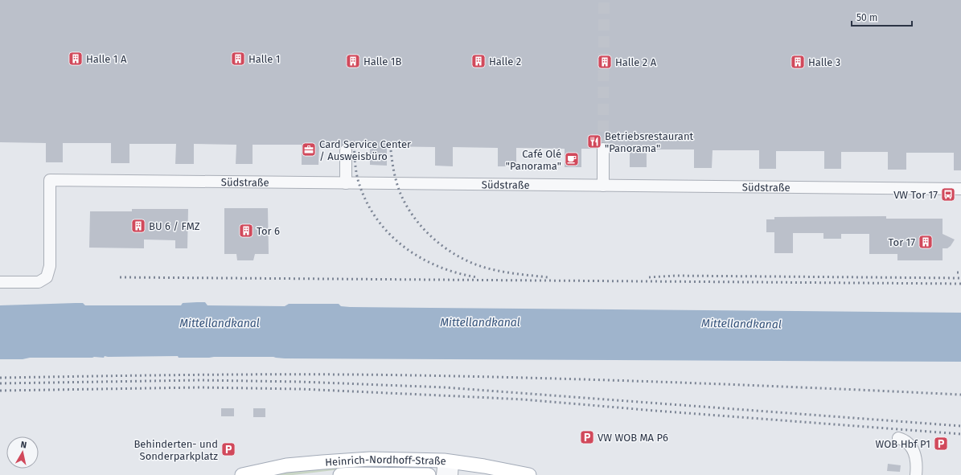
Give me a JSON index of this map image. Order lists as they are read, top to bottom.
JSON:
{
  "streets": {
    "main road": ["Heinrich-Nordhoff-Straße"],
    "street": ["Südstraße"]
  },
  "water": ["Mittellandkanal"],
  "places": {
    "building": [
      "Halle 1 A",
      "Halle 1",
      "Halle 1B",
      "Halle 2",
      "Halle 2 A",
      "Halle 3",
      "BU 6 / FMZ",
      "Tor 6",
      "Tor 17"
    ],
    "restaurant": ["Betriebsrestaurant \"Panorama\""],
    "office": ["Card Service Center / Ausweisbüro"],
    "cafe": ["Café Olé \"Panorama\""],
    "bus stop": ["VW Tor 17"],
    "parking": ["VW WOB MA P6", "WOB Hbf P1", "Behinderten- und Sonderparkplatz"]
  },
  "scale_bar": "50 m",
  "north": "top"
}
